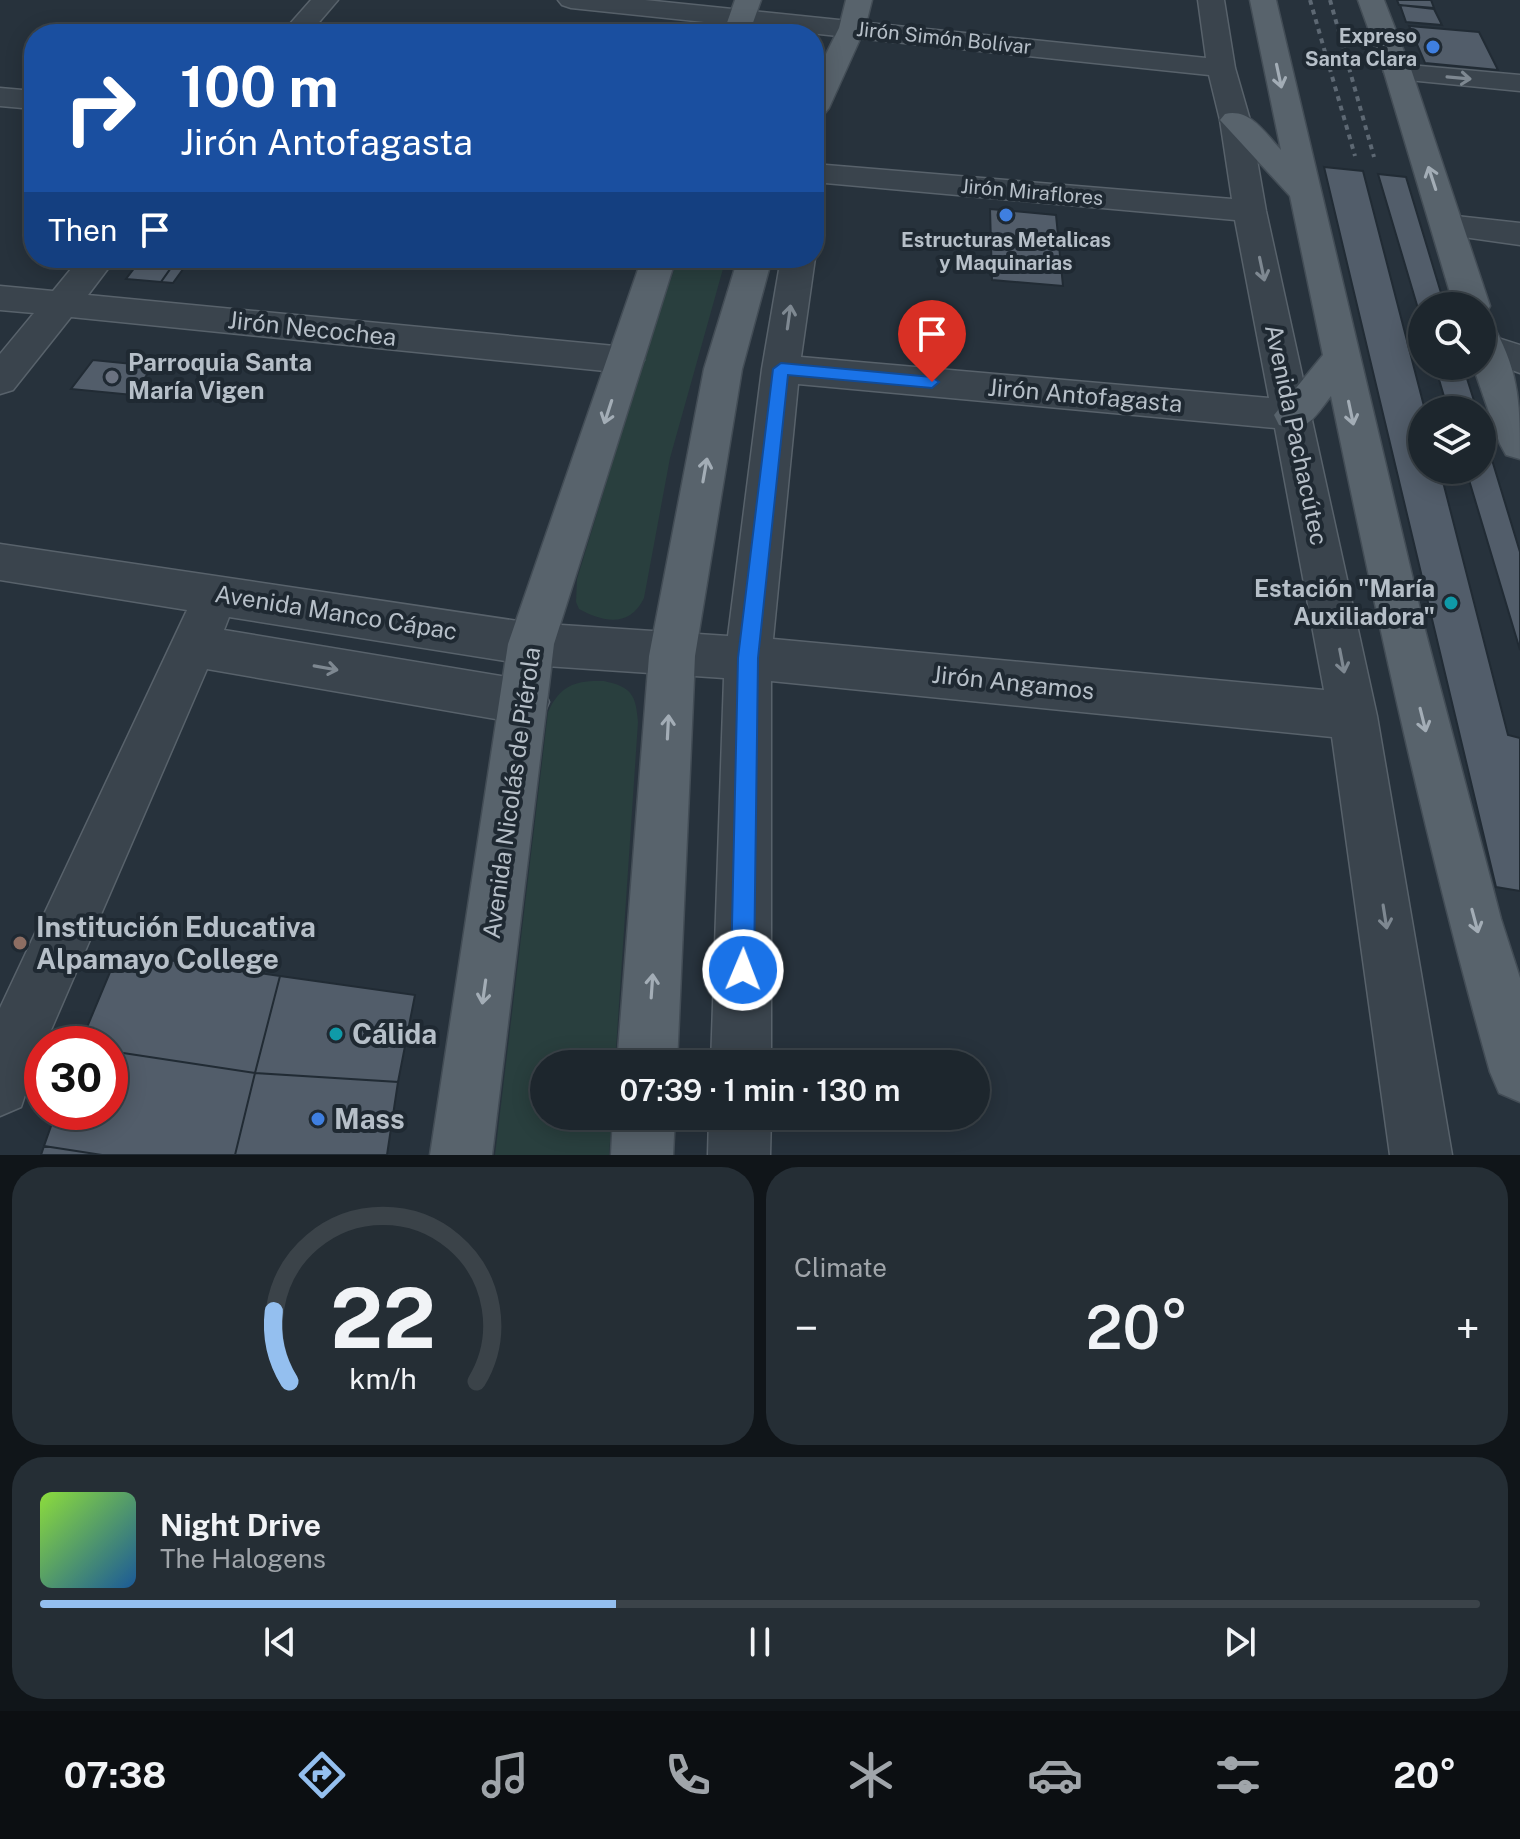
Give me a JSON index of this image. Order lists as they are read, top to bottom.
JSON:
{
  "streets": {
    "main road": ["Avenida Nicolás de Piérola"],
    "street": [
      "Jirón Simón Bolívar",
      "Jirón Miraflores",
      "Jirón Necochea",
      "Jirón Antofagasta",
      "Avenida Pachacútec",
      "Avenida Manco Cápac",
      "Jirón Angamos"
    ]
  },
  "crossings": [
    ["Jirón Simón Bolívar", "Avenida Pachacútec"],
    ["Jirón Miraflores", "Avenida Pachacútec"],
    ["Jirón Necochea", "Avenida Nicolás de Piérola"],
    ["Jirón Antofagasta", "Avenida Pachacútec"],
    ["Avenida Pachacútec", "Jirón Angamos"],
    ["Avenida Manco Cápac", "Jirón Angamos"],
    ["Avenida Manco Cápac", "Avenida Nicolás de Piérola"]
  ],
  "one_way": ["Avenida Pachacútec"],
  "places": [
    "Expreso Santa Clara",
    "Estructuras Metalicas y Maquinarias",
    "Parroquia Santa María Vigen",
    "Estación \"María Auxiliadora\"",
    "Institución Educativa Alpamayo College",
    "Cálida",
    "Mass"
  ],
  "page": {
    "turn": ["100 m", "Jirón Antofagasta"],
    "then": "Then",
    "limit": "30",
    "trip": "07:39 · 1 min · 130 m",
    "tile": "Climate",
    "heat": ["−", "20°", "+"],
    "song": ["Night Drive", "The Halogens"],
    "tabs": ["07:38", "20°"],
    "gauge": ["22", "km/h"]
  }
}
